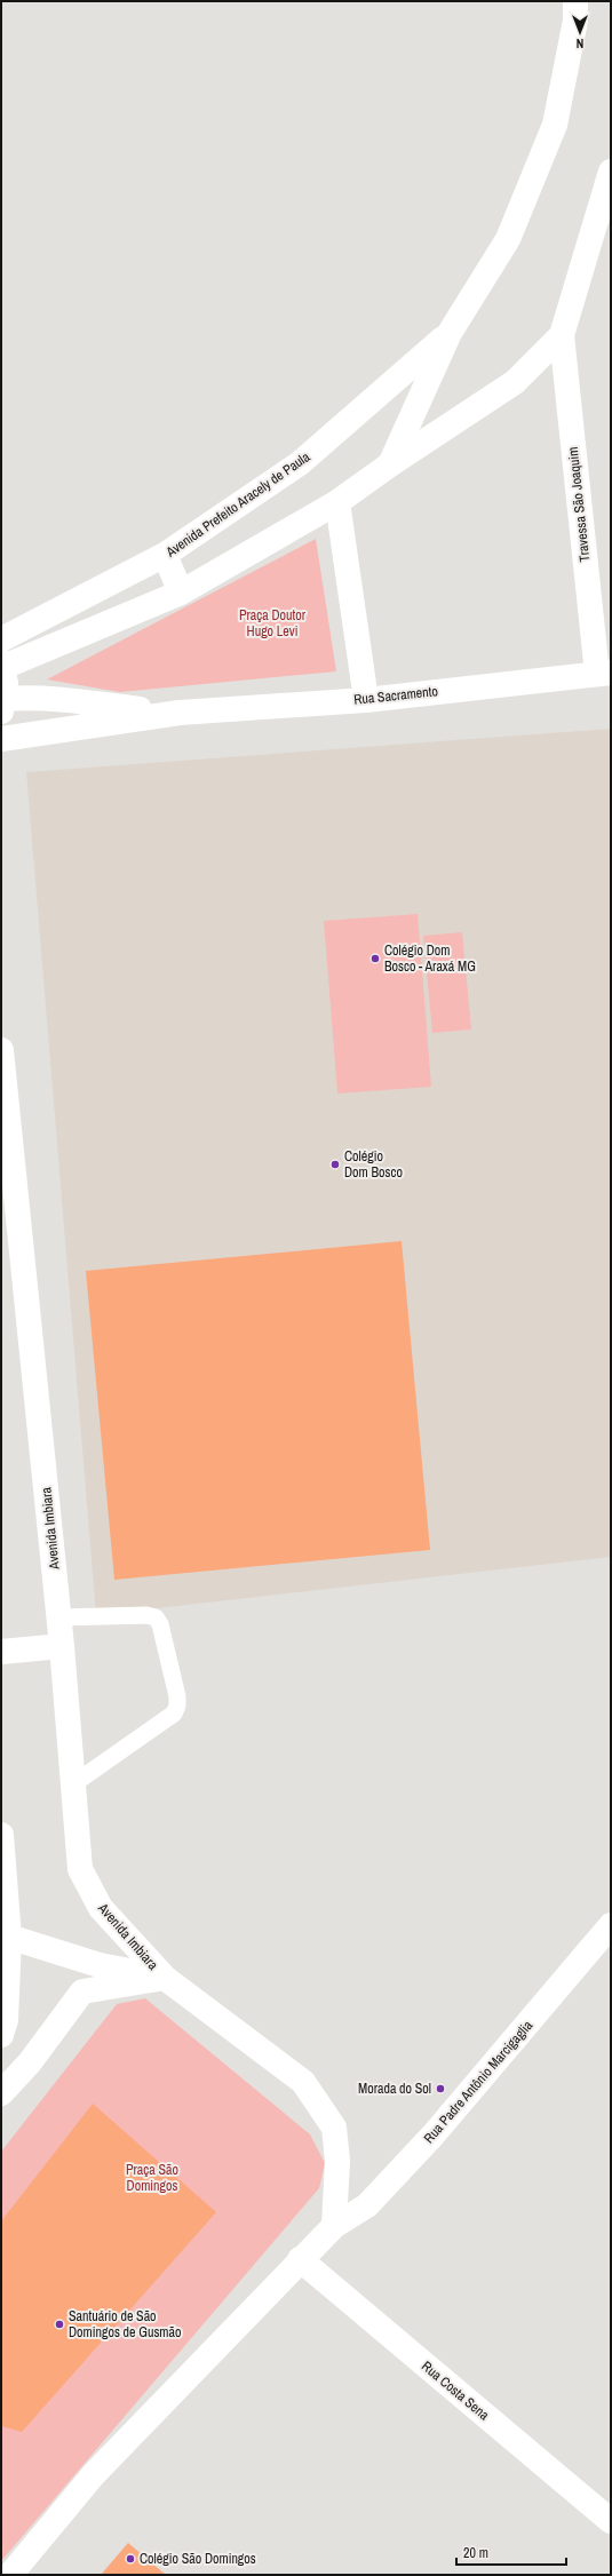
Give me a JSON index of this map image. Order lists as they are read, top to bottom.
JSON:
{
  "streets": {
    "main road": [
      "Avenida Prefeito Aracely de Paula",
      "Travessa São Joaquim",
      "Rua Sacramento",
      "Avenida Imbiara",
      "Rua Padre Antônio Marcigaglia",
      "Rua Costa Sena"
    ]
  },
  "crossings": [
    ["Travessa São Joaquim", "Rua Sacramento"]
  ],
  "parks": ["Praça Doutor Hugo Levi", "Praça São Domingos"],
  "places": [
    "Colégio Dom Bosco - Araxá MG",
    "Colégio Dom Bosco",
    "Morada do Sol",
    "Santuário de São Domingos de Gusmão",
    "Colégio São Domingos"
  ],
  "scale_bar": "20 m",
  "north": "bottom"
}
